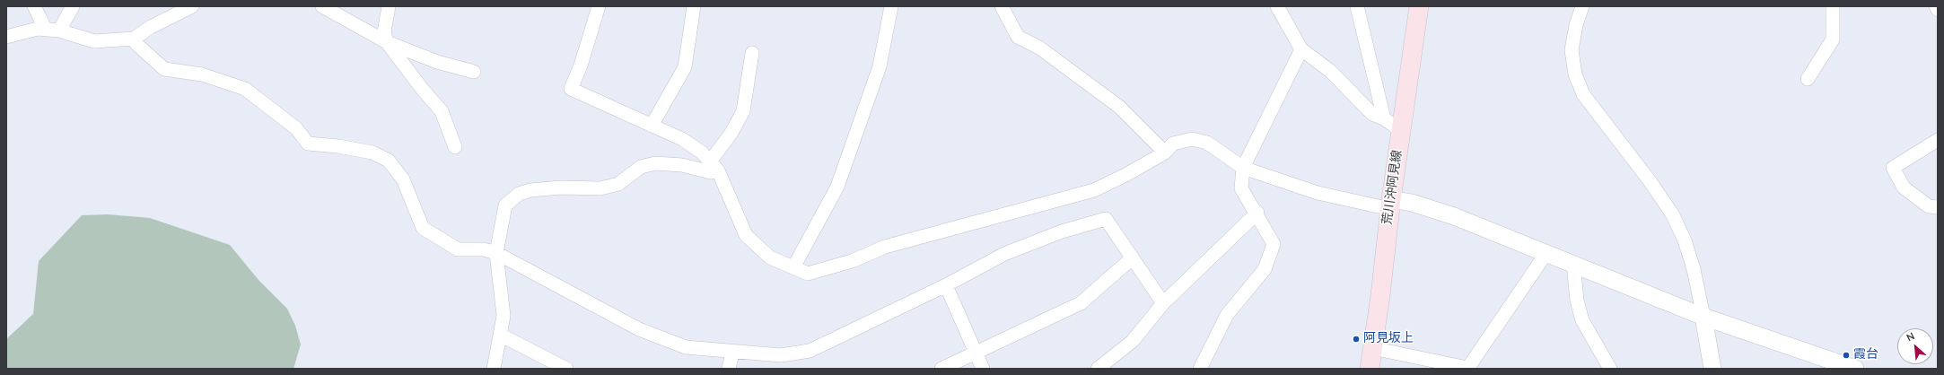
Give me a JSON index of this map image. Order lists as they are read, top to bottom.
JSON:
{
  "streets": {
    "main road": ["荒川沖阿見線"]
  },
  "places": ["阿見坂上", "霞台"],
  "north": "top left"
}
